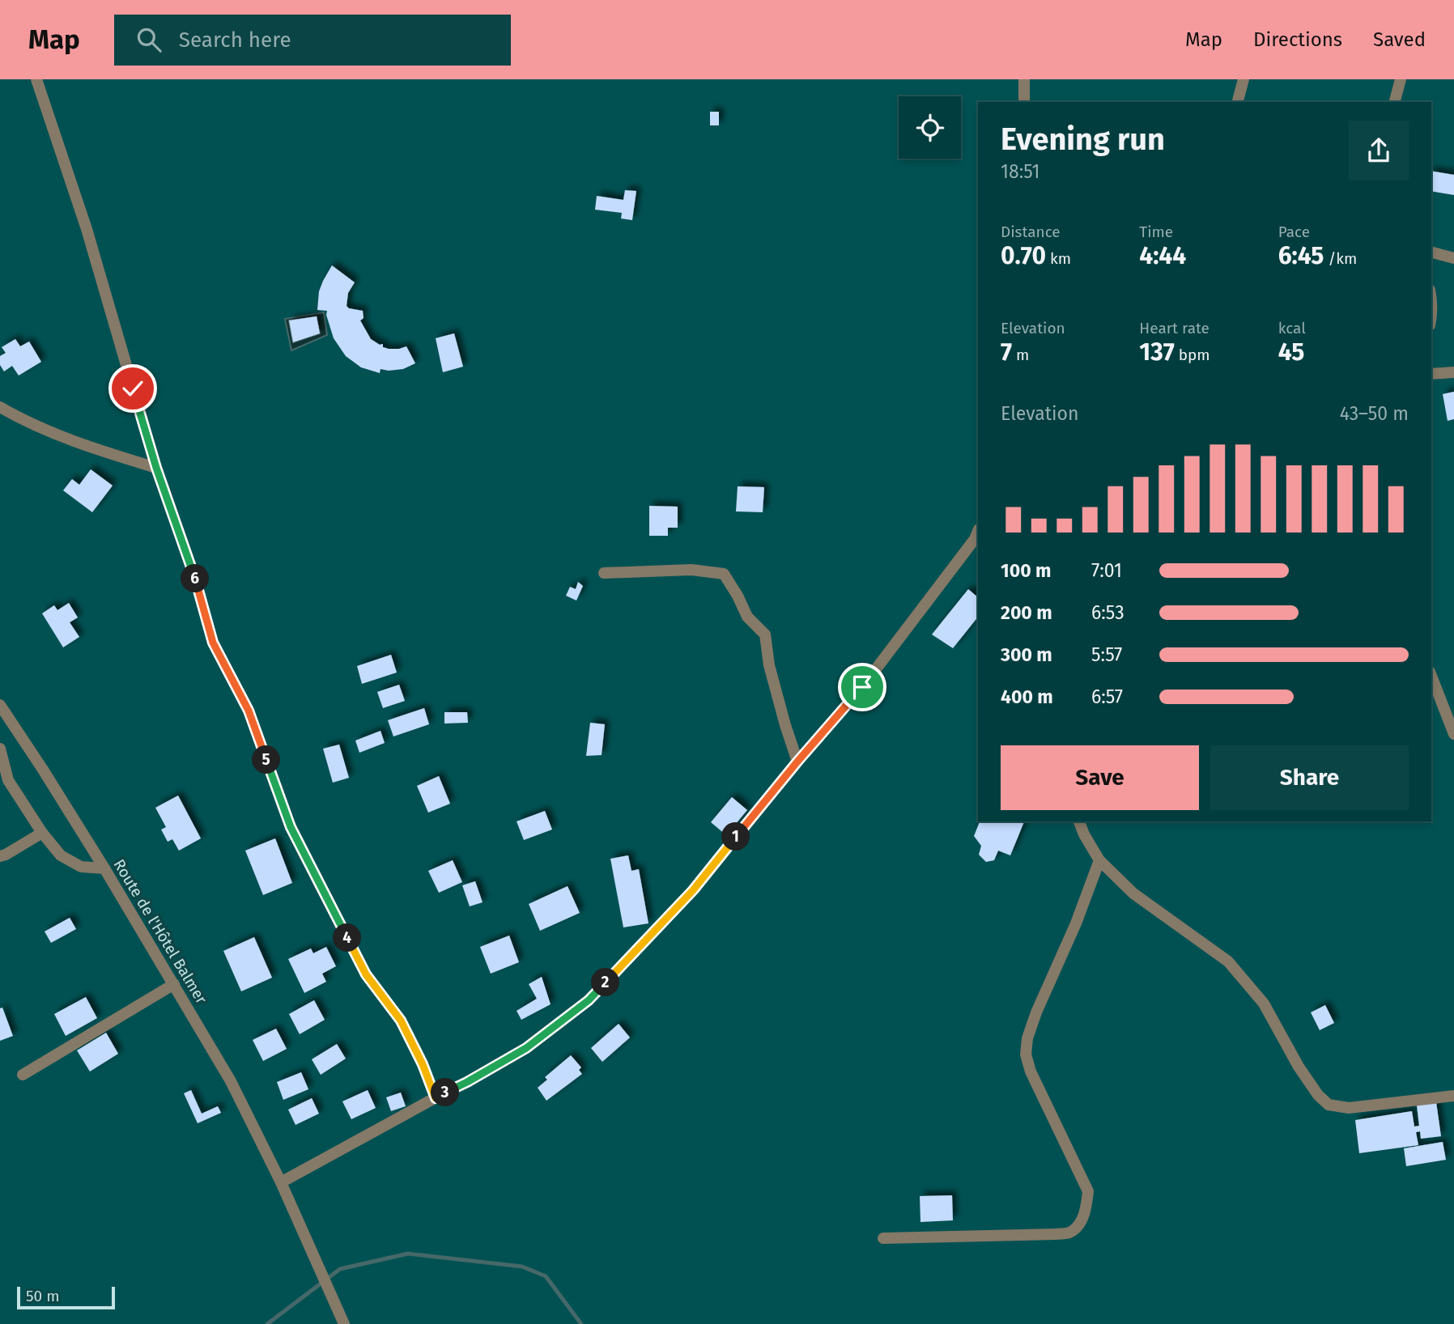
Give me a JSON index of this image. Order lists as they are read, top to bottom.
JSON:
{
  "streets": {
    "street": ["Route de l'Hôtel Balmer"]
  },
  "scale_bar": "50 m",
  "page": {
    "header": "Map",
    "search": "Search here",
    "nav": ["Map", "Directions", "Saved"],
    "heading": ["Evening run", "18:51"],
    "stats": [
      ["Distance", "0.70 km"],
      ["Time", "4:44"],
      ["Pace", "6:45 /km"],
      ["Elevation", "7 m"],
      ["Heart rate", "137 bpm"],
      ["kcal", "45"]
    ],
    "chart": ["Elevation", "43–50 m"],
    "list": [
      {
        "name": "100 m",
        "note": "7:01"
      },
      {
        "name": "200 m",
        "note": "6:53"
      },
      {
        "name": "300 m",
        "note": "5:57"
      },
      {
        "name": "400 m",
        "note": "6:57"
      }
    ],
    "pins": [
      "6",
      "5",
      "1",
      "4",
      "2",
      "3"
    ],
    "buttons": ["Save", "Share"],
    "scale": "50 m"
  }
}
